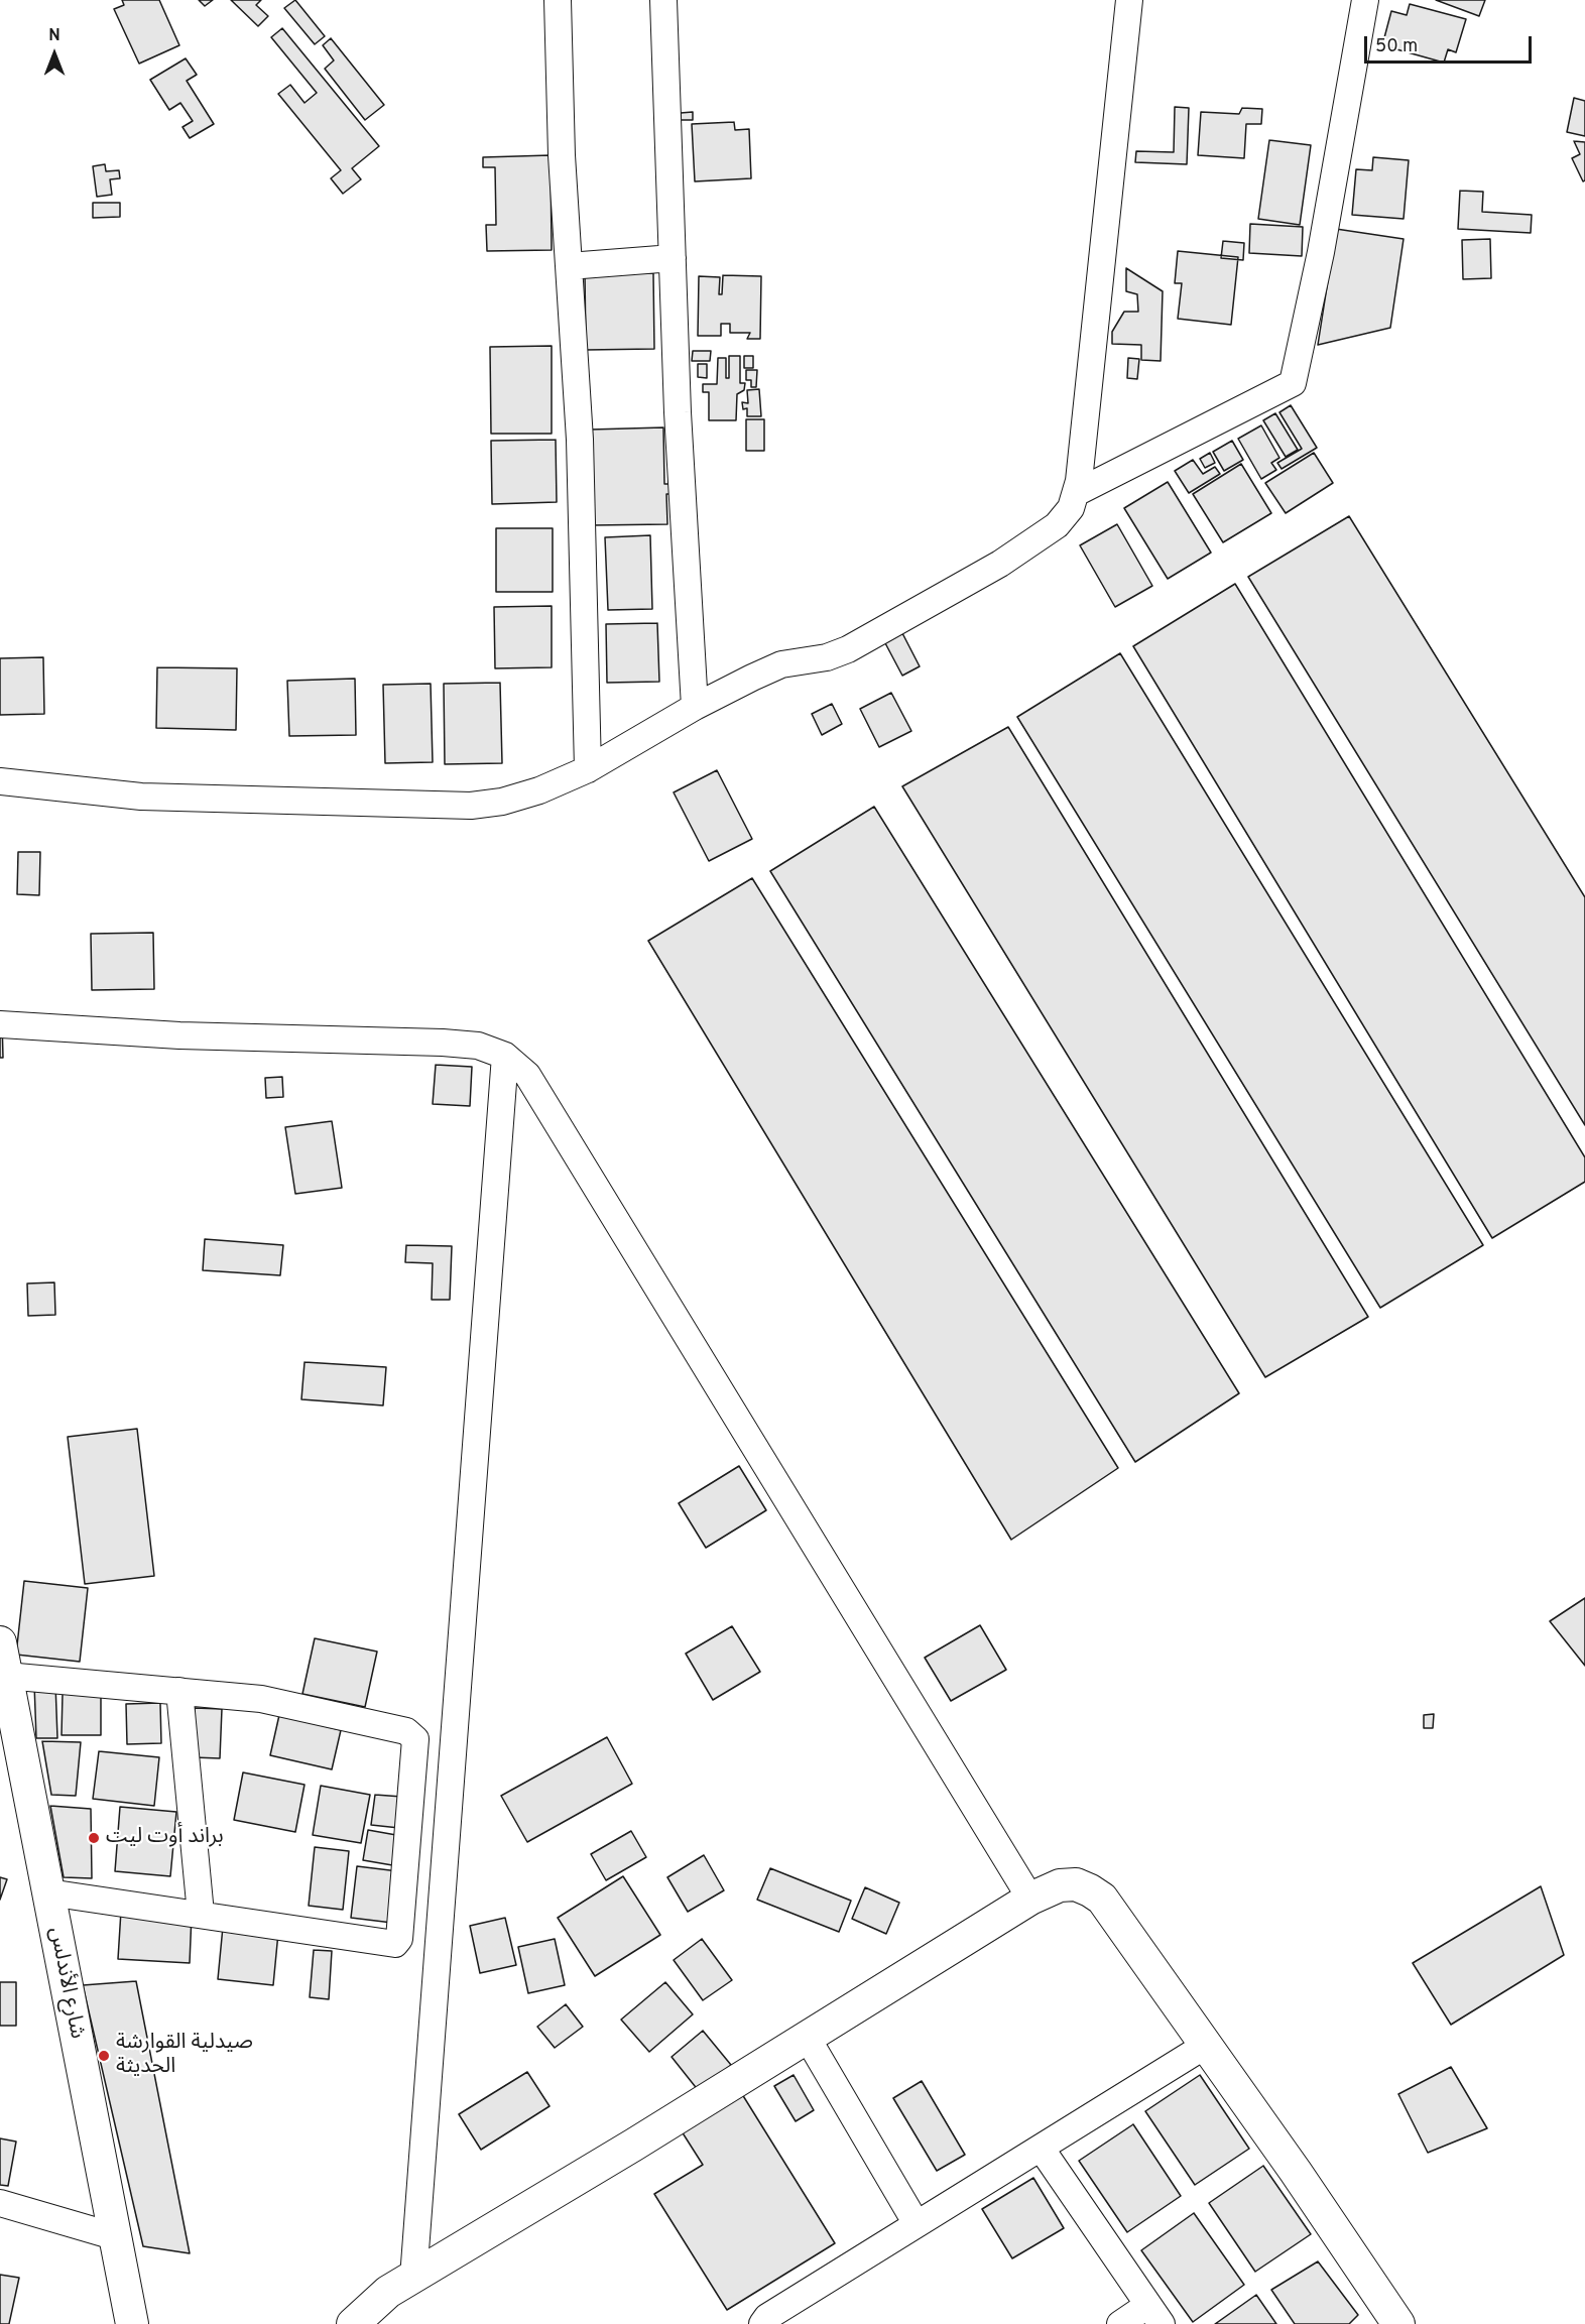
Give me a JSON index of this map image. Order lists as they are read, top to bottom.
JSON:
{
  "streets": {
    "main road": ["شارع الأندلس"]
  },
  "places": ["براند أوت ليت", "صيدلية القوارشة الحديثة"],
  "scale_bar": "50 m",
  "north": "top"
}
